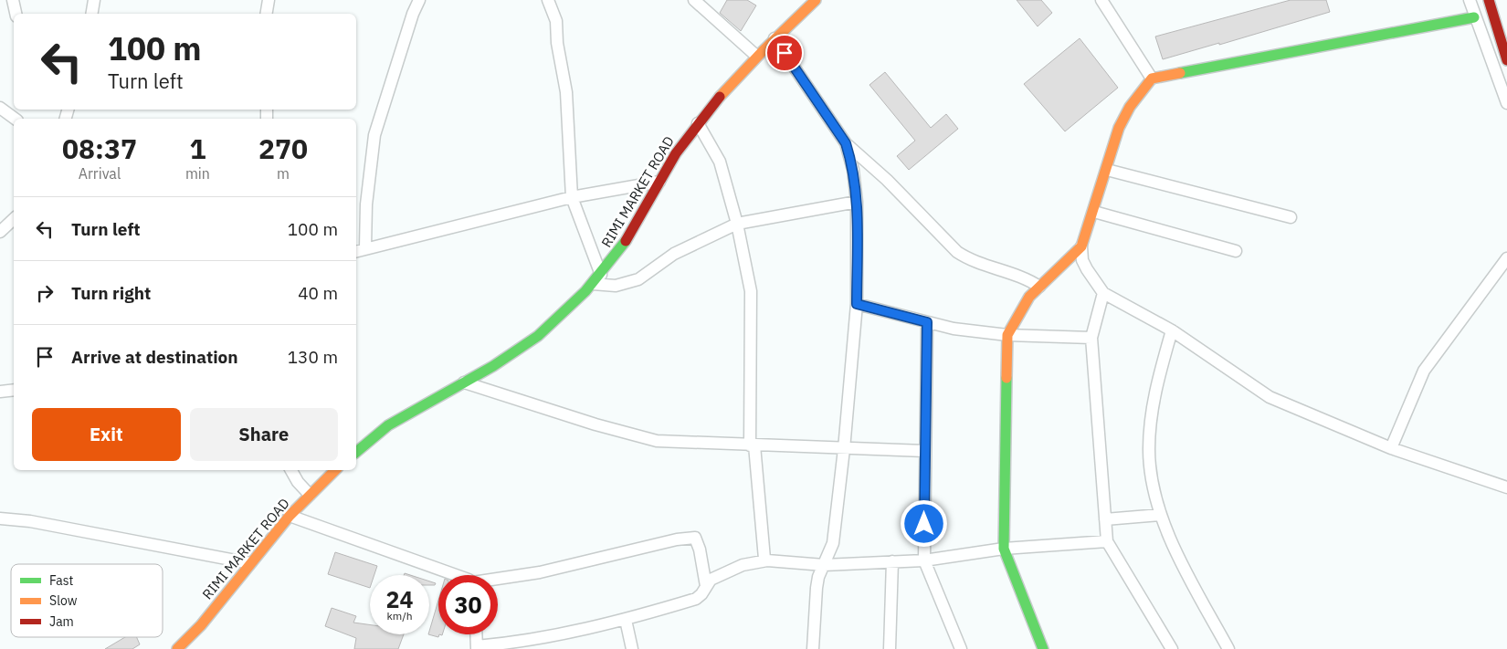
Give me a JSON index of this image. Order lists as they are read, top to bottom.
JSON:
{
  "streets": {
    "street": ["RIMI MARKET ROAD"]
  },
  "legend": ["Fast", "Slow", "Jam"],
  "page": {
    "turn": ["100 m", "Turn left"],
    "eta": [
      "08:37",
      "Arrival",
      "1",
      "min",
      "270",
      "m"
    ],
    "list": [
      {
        "name": "Turn left",
        "value": "100 m"
      },
      {
        "name": "Turn right",
        "value": "40 m"
      },
      {
        "name": "Arrive at destination",
        "value": "130 m"
      }
    ],
    "buttons": ["Exit", "Share"],
    "speed": "24 km/h",
    "limit": "30"
  }
}
